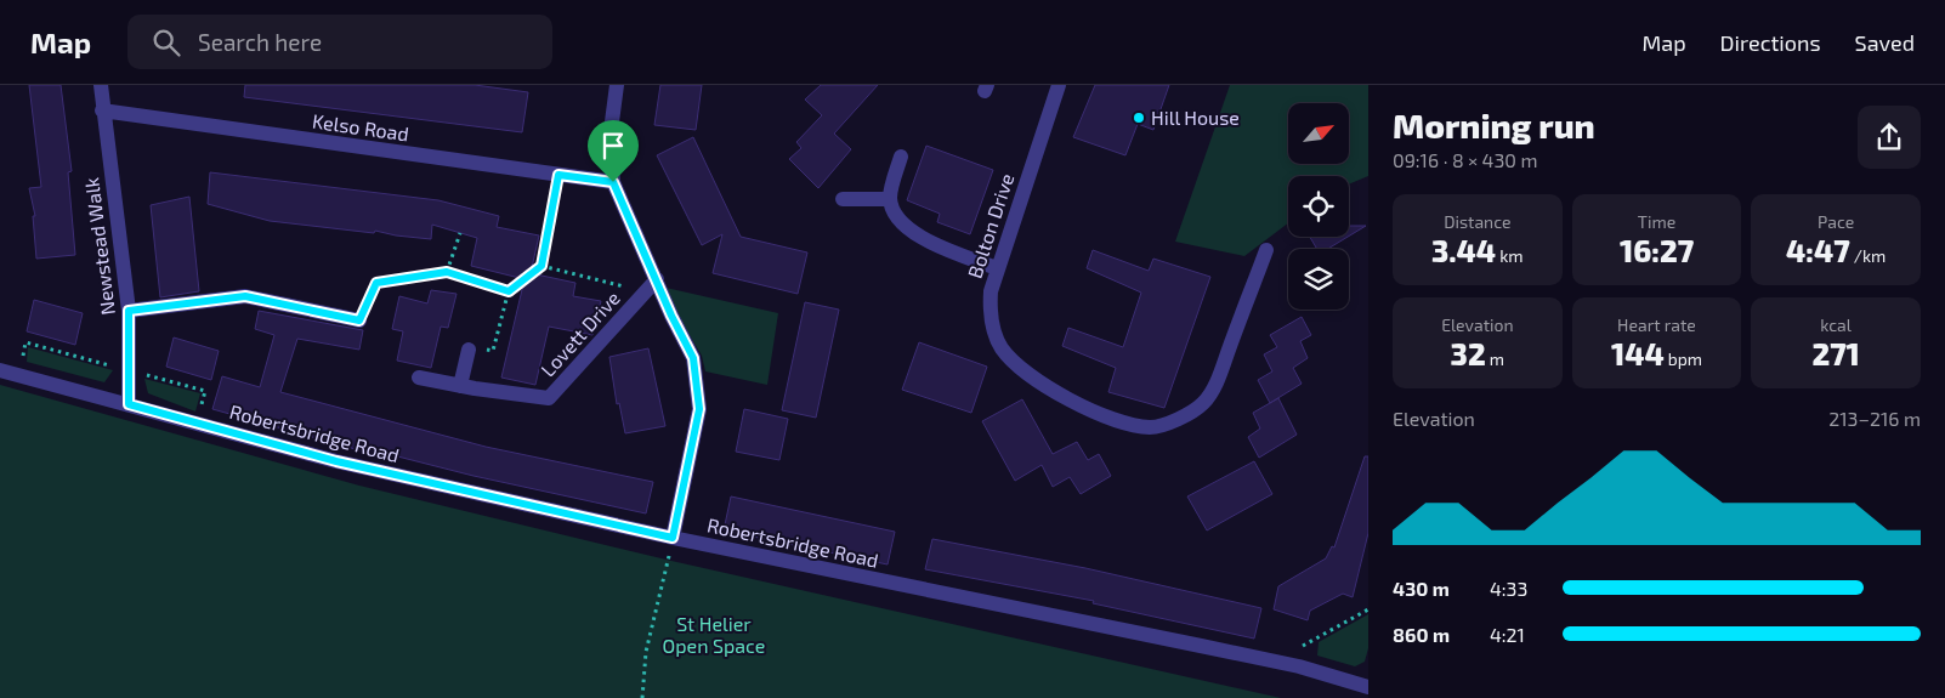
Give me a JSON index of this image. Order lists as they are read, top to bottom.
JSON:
{
  "streets": {
    "street": [
      "Kelso Road",
      "Bolton Drive",
      "Newstead Walk",
      "Lovett Drive",
      "Robertsbridge Road"
    ]
  },
  "crossings": [
    ["Kelso Road", "Newstead Walk"],
    ["Newstead Walk", "Robertsbridge Road"]
  ],
  "parks": ["St Helier Open Space"],
  "places": ["Hill House"],
  "north": "top right",
  "page": {
    "header": "Map",
    "search": "Search here",
    "nav": ["Map", "Directions", "Saved"],
    "heading": ["Morning run", "09:16 · 8 × 430 m"],
    "stats": [
      ["Distance", "3.44 km"],
      ["Time", "16:27"],
      ["Pace", "4:47 /km"],
      ["Elevation", "32 m"],
      ["Heart rate", "144 bpm"],
      ["kcal", "271"]
    ],
    "chart": ["Elevation", "213–216 m"],
    "list": [
      {
        "name": "430 m",
        "note": "4:33"
      },
      {
        "name": "860 m",
        "note": "4:21"
      }
    ]
  }
}
